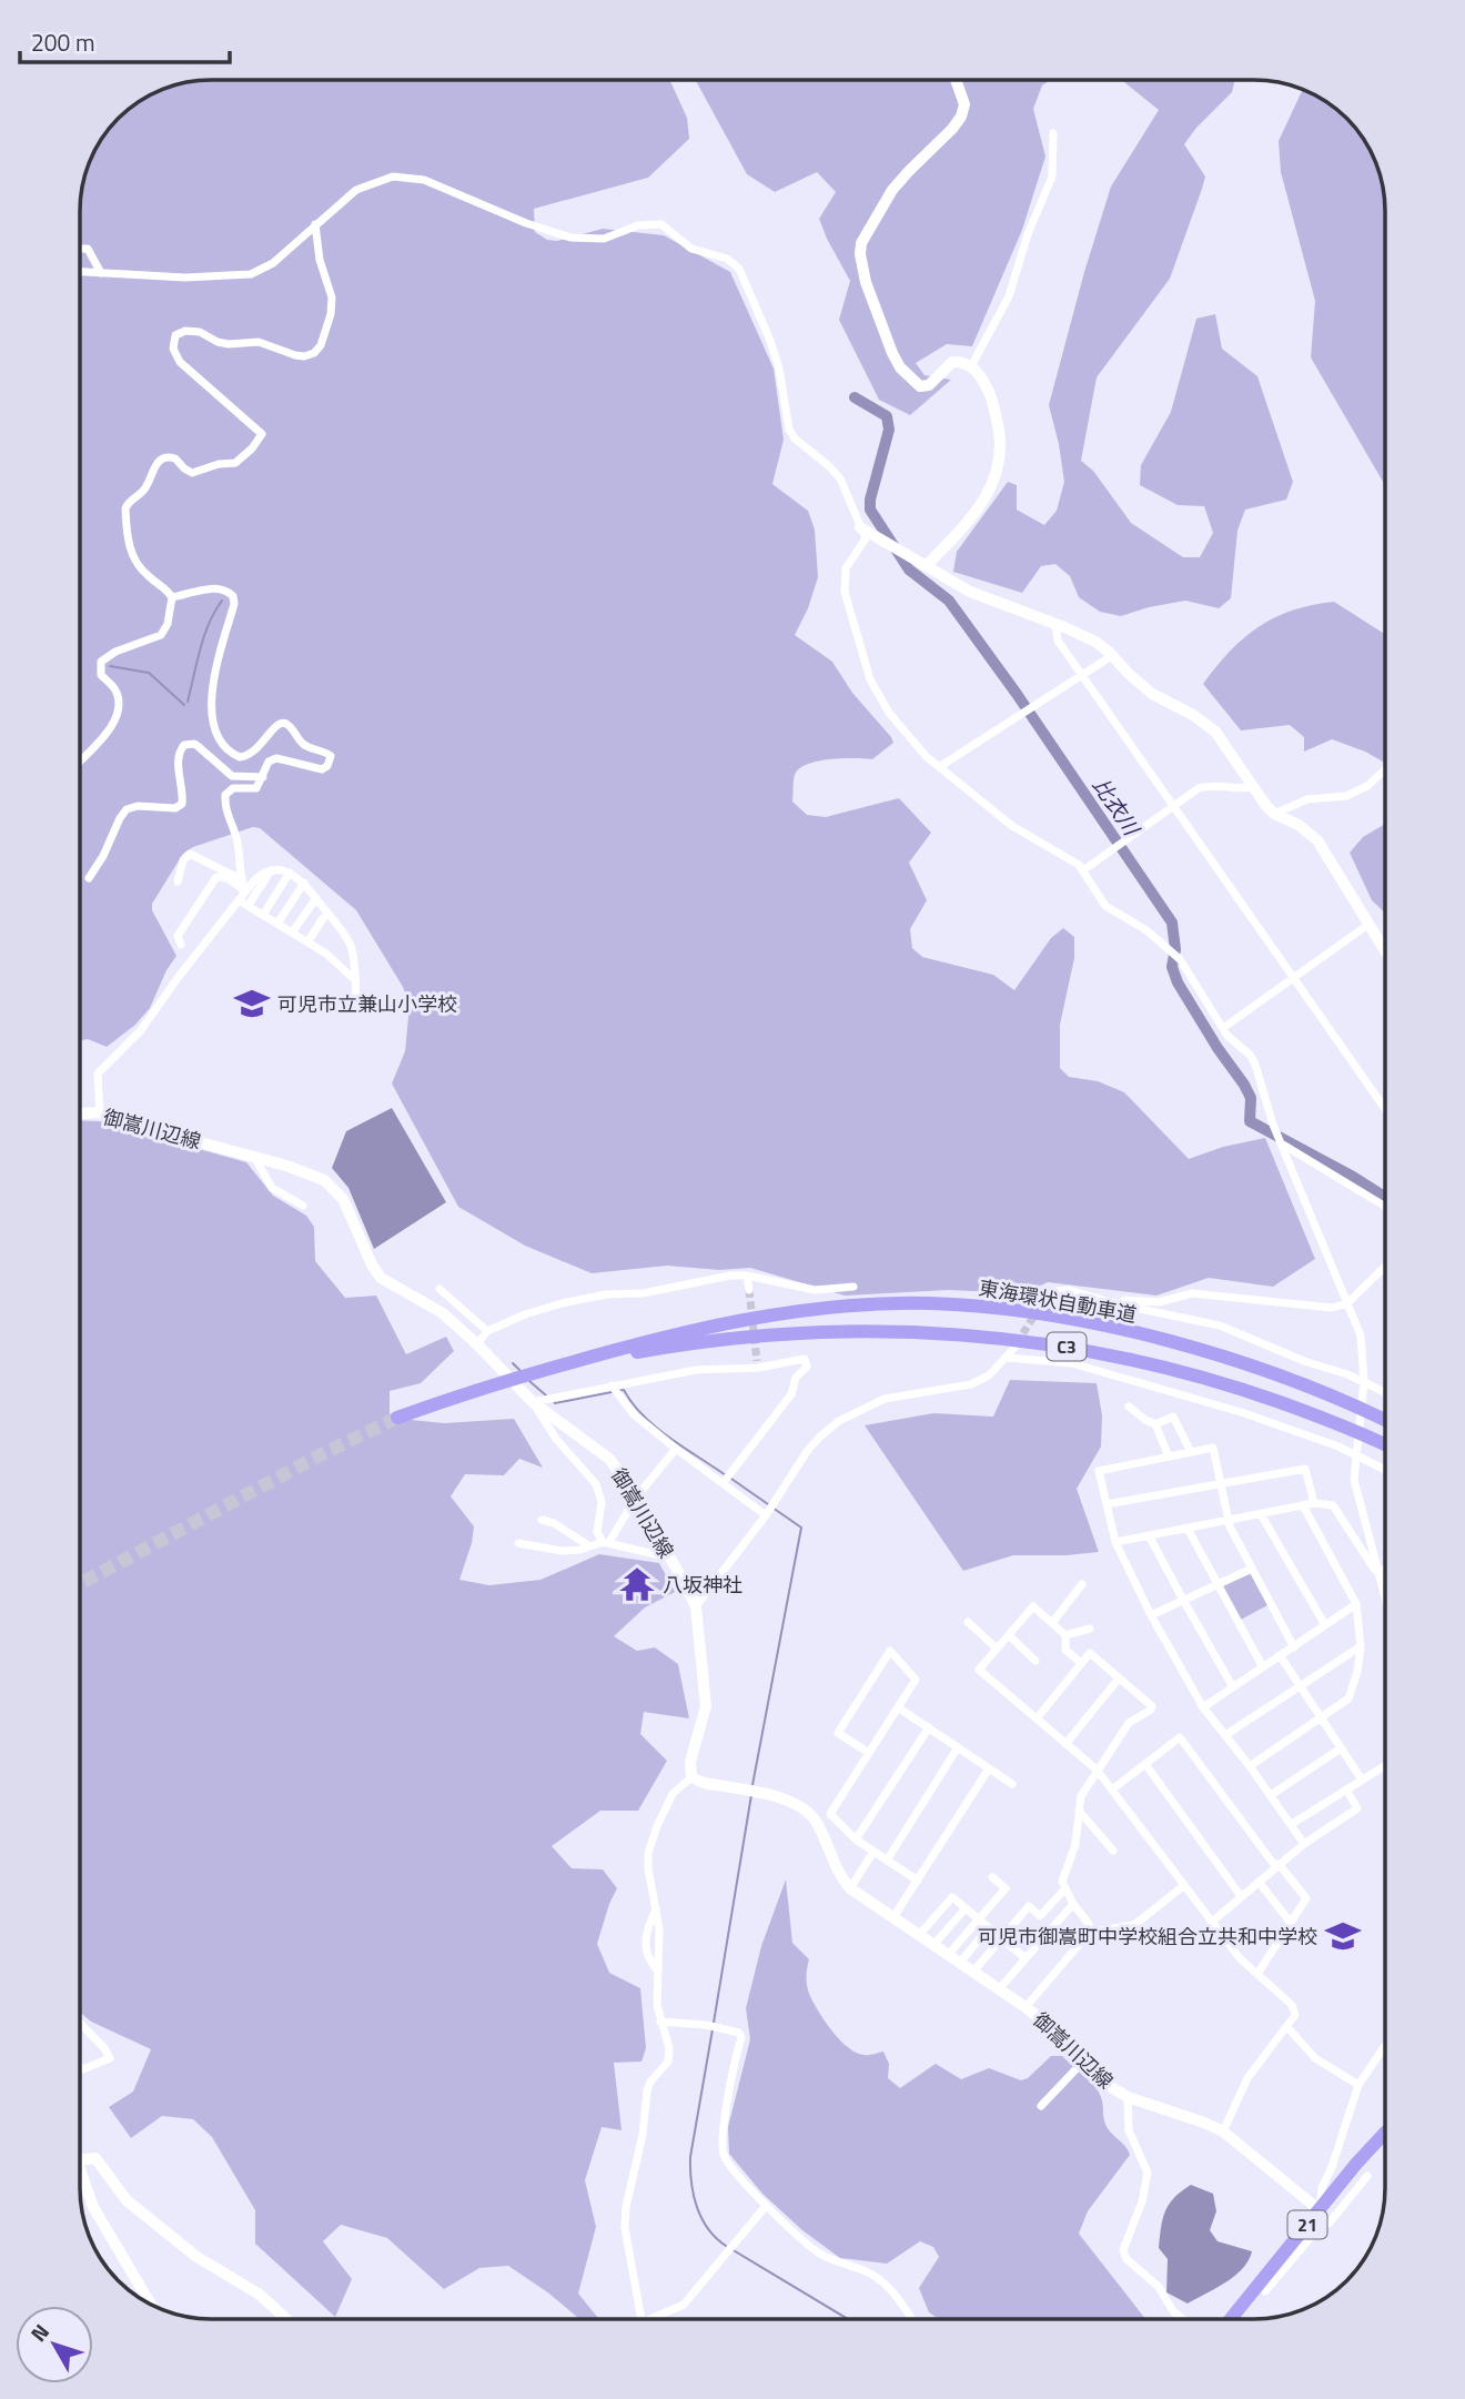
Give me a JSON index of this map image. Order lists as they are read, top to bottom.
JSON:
{
  "streets": {
    "highway": ["東海環状自動車道", "C3", "21"],
    "main road": ["御嵩川辺線"]
  },
  "crossings": [
    ["御嵩川辺線", "21"]
  ],
  "water": ["比衣川"],
  "places": {
    "school or university": ["可児市立兼山小学校", "可児市御嵩町中学校組合立共和中学校"],
    "temple": ["八坂神社"]
  },
  "scale_bar": "200 m",
  "north": "top left"
}
